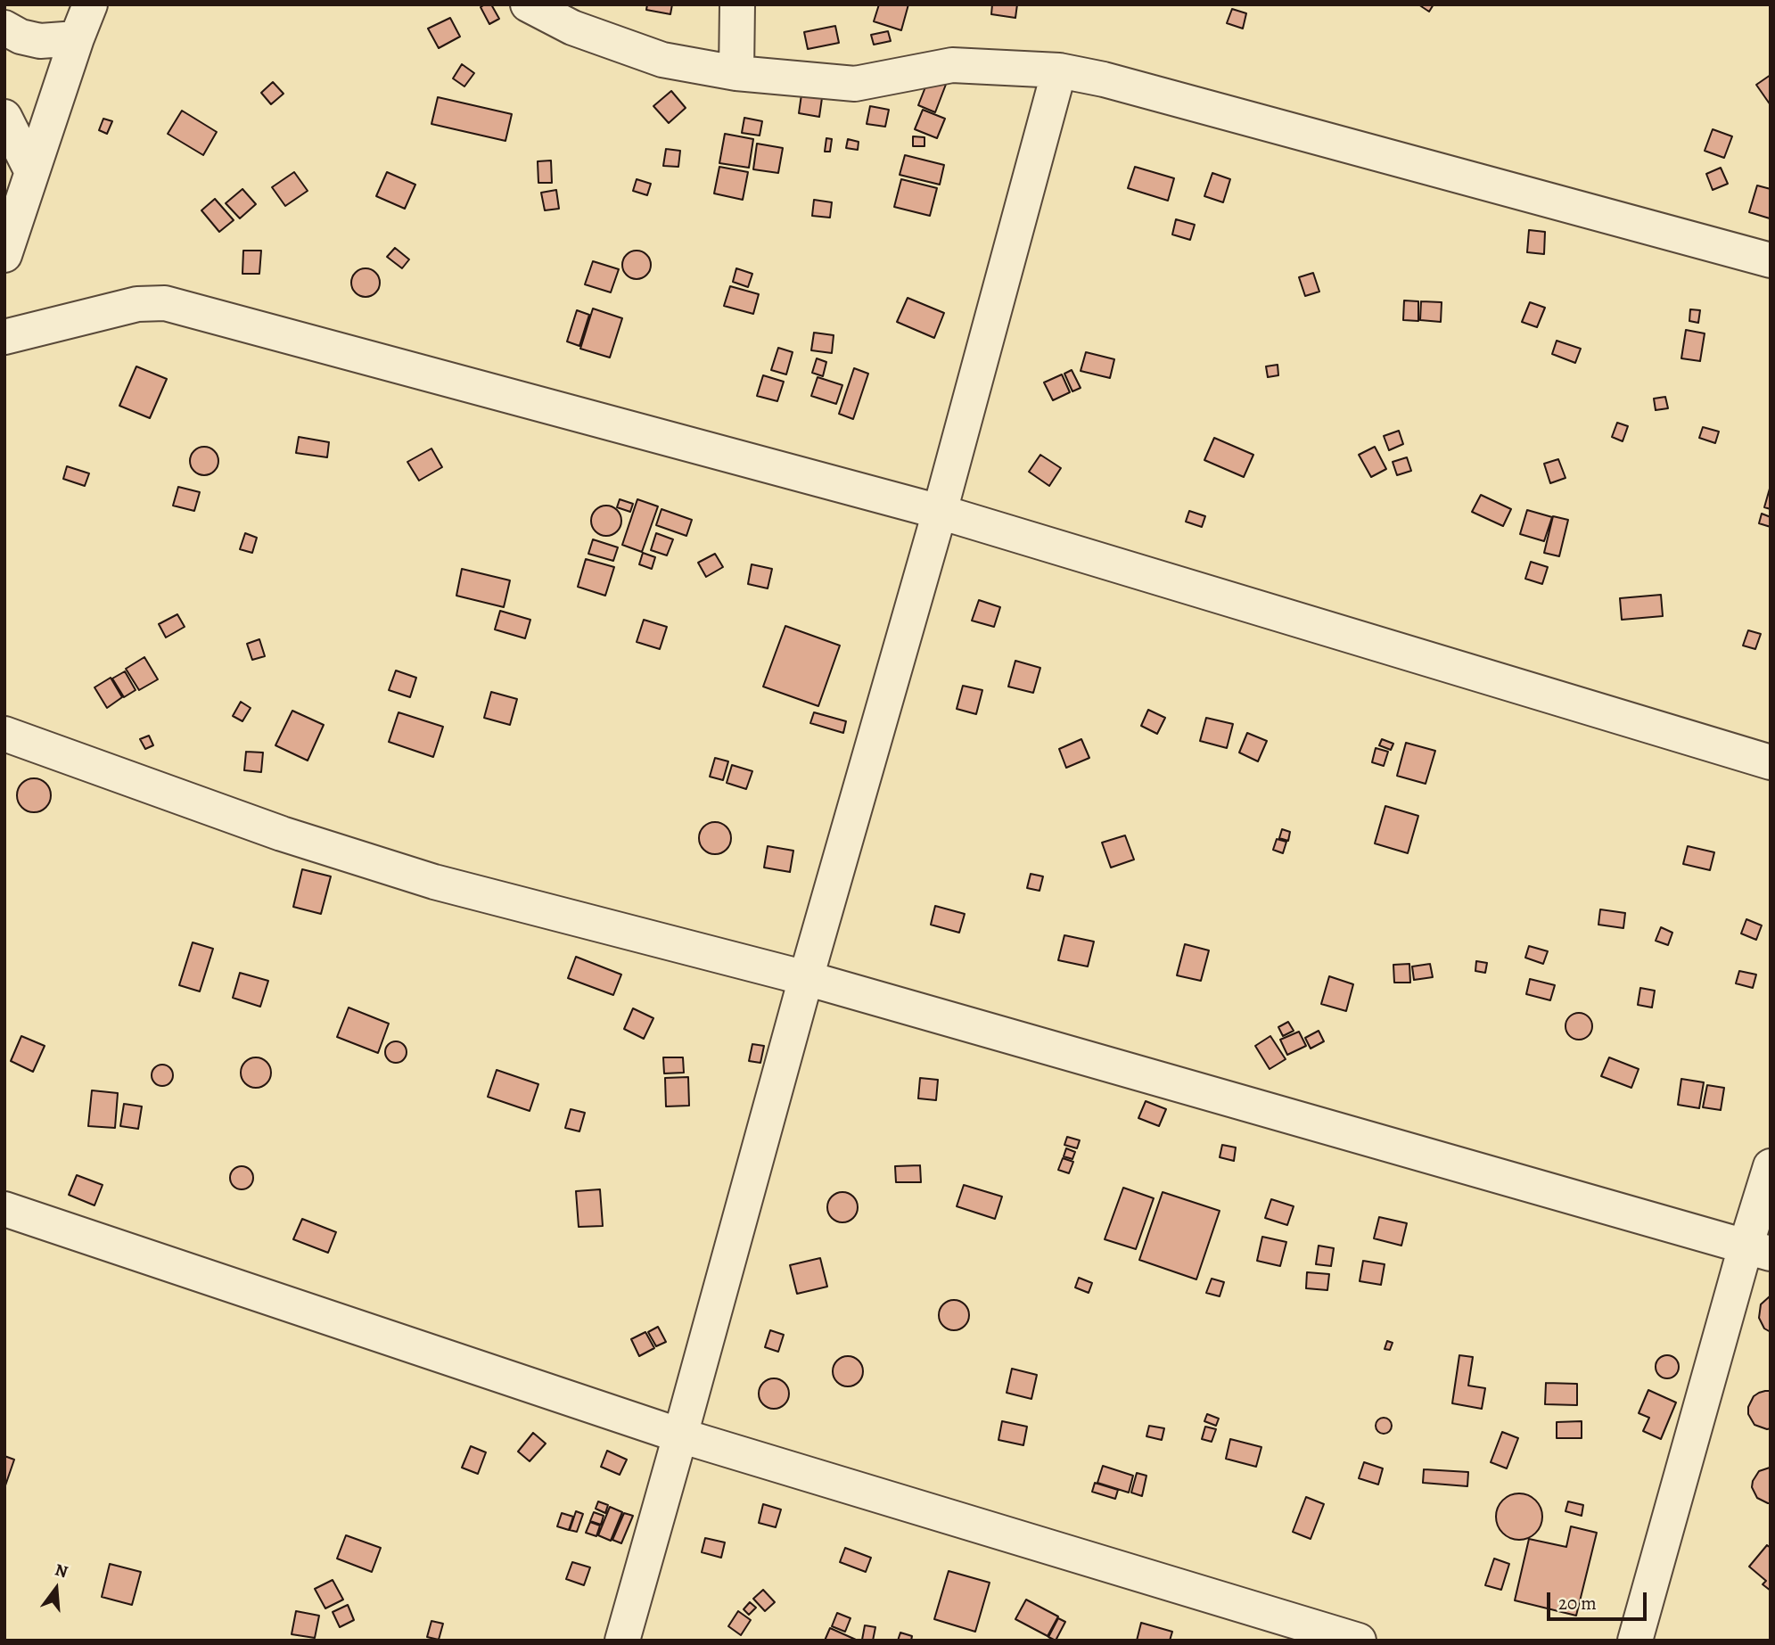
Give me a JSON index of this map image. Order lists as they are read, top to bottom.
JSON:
{
  "scale_bar": "20 m",
  "north": "top"
}
